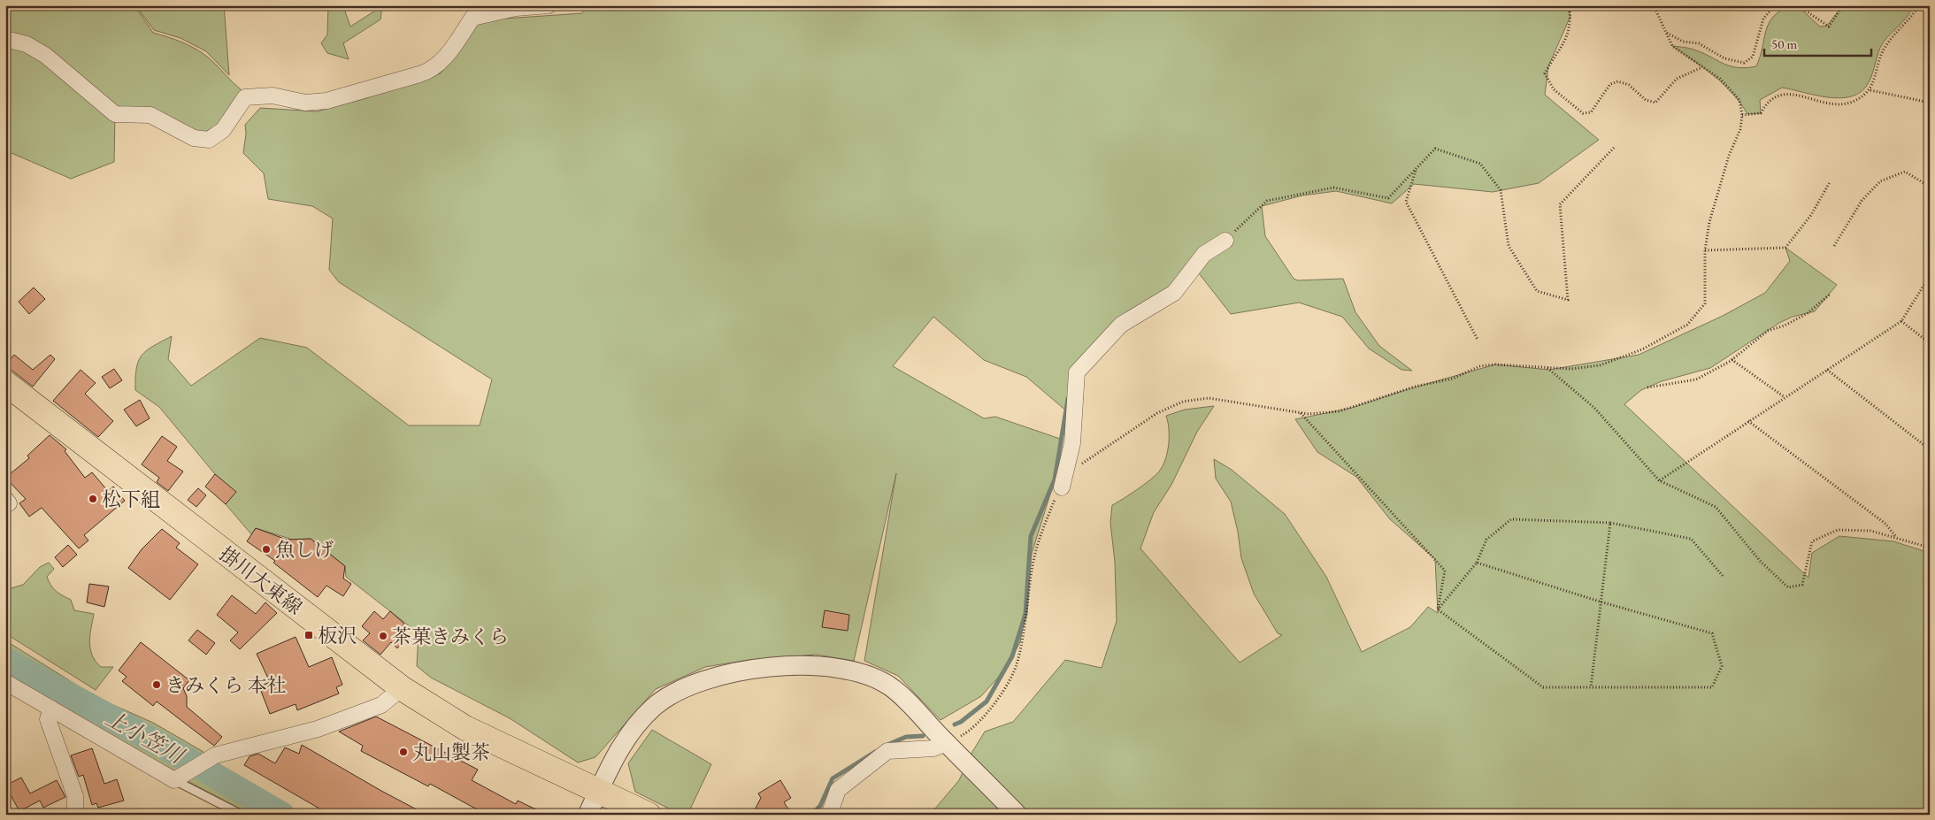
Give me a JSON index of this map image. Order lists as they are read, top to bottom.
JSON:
{
  "streets": {
    "main road": ["掛川大東線"]
  },
  "water": ["上小笠川"],
  "places": {
    "other": [
      "松下組",
      "魚しげ",
      "茶菓きみくら",
      "きみくら 本社",
      "丸山製茶"
    ],
    "transit": ["板沢"]
  },
  "scale_bar": "50 m"
}
